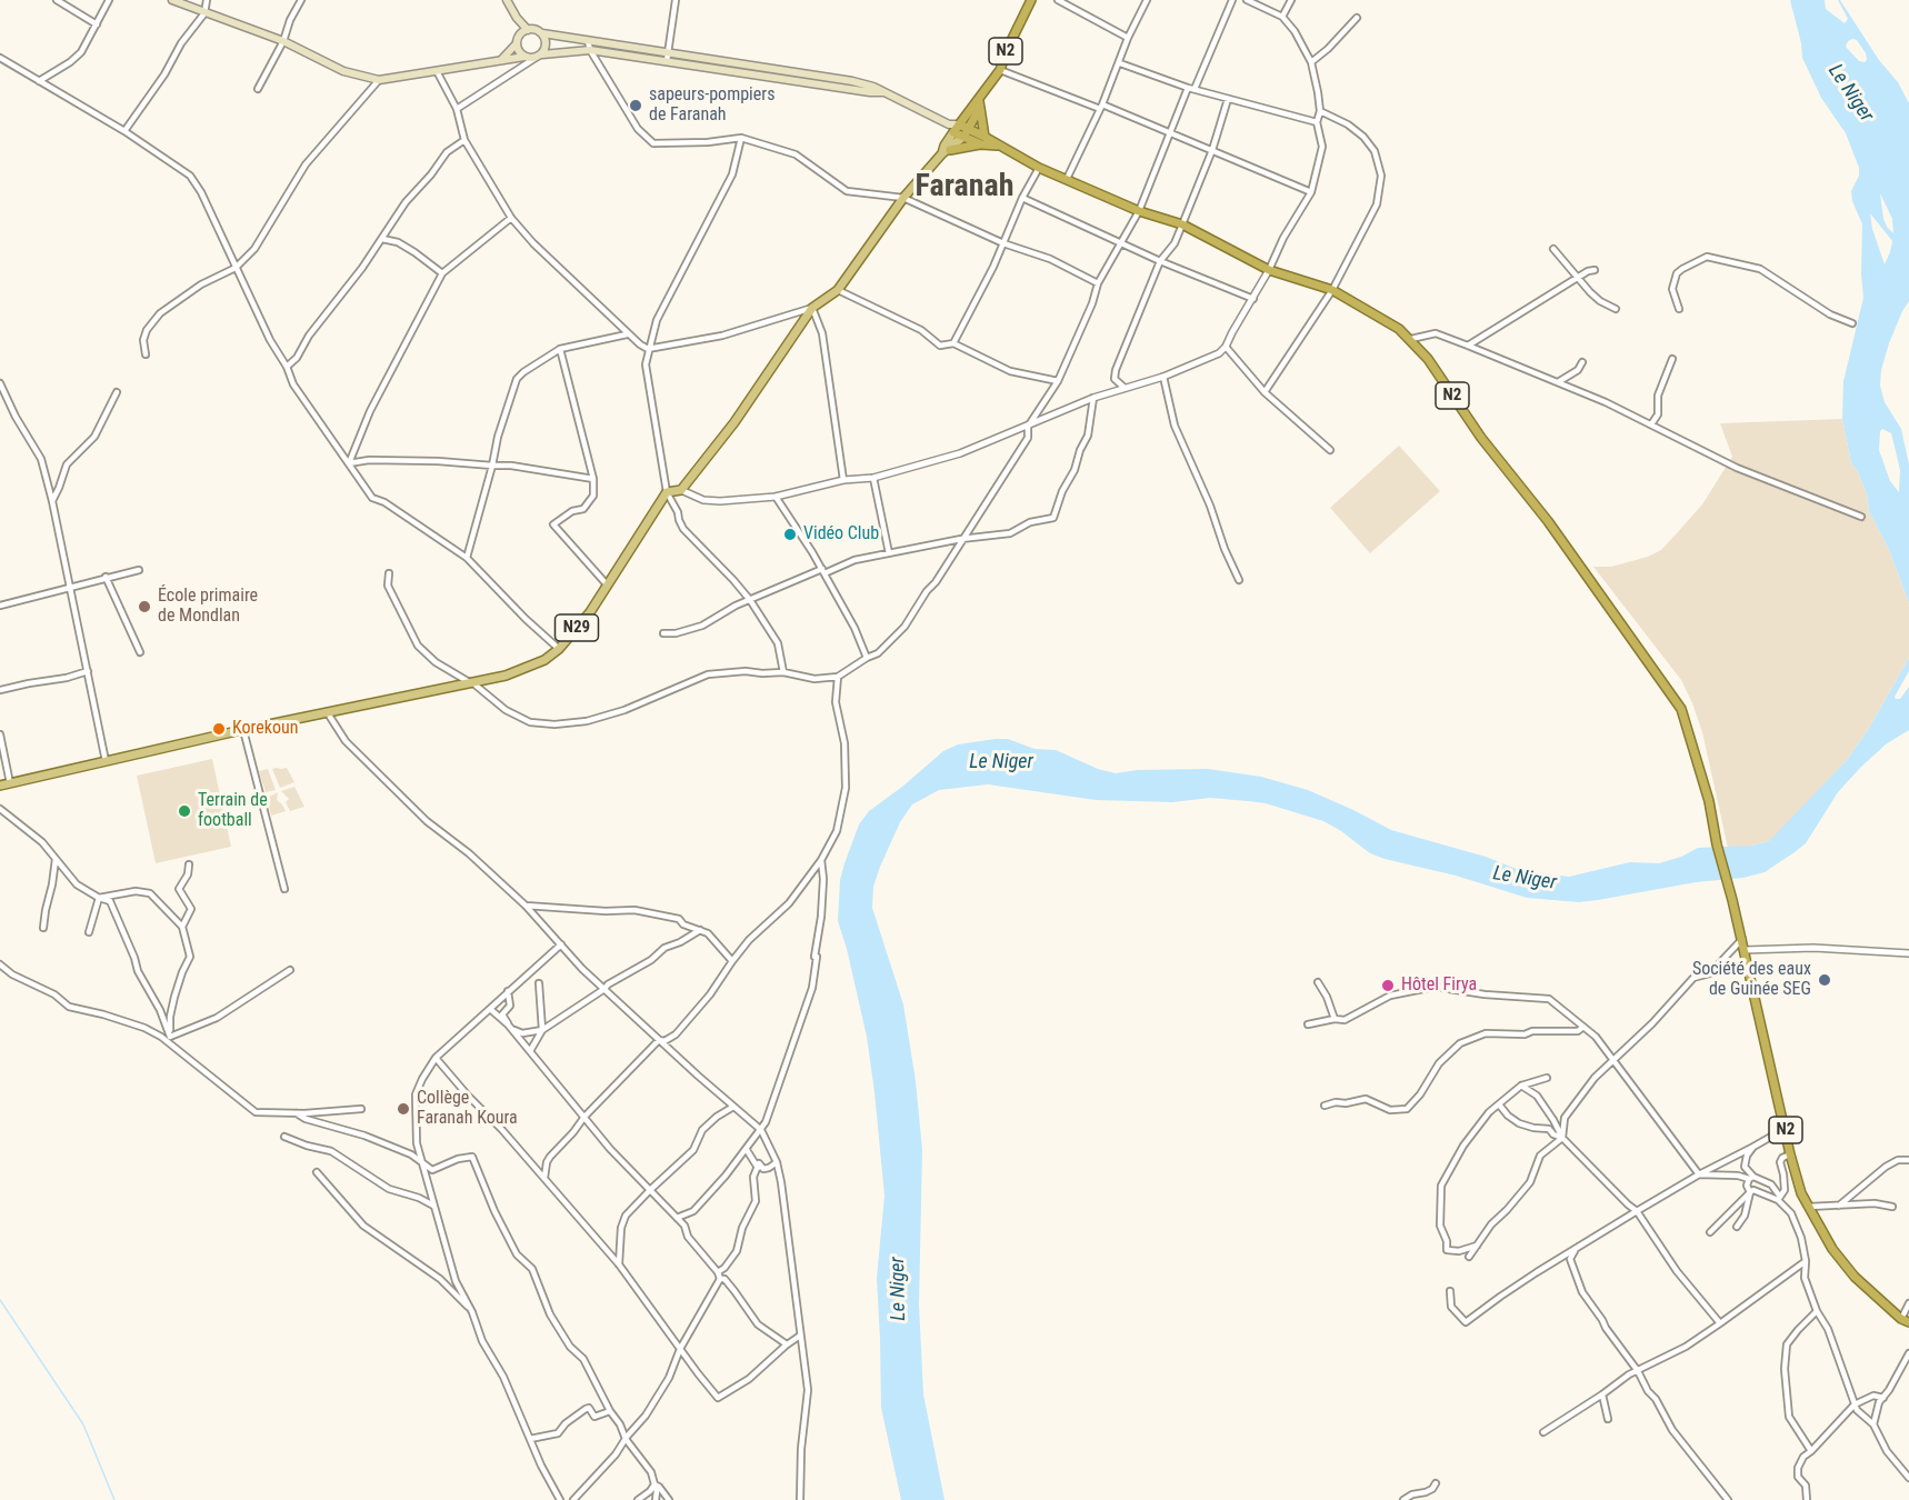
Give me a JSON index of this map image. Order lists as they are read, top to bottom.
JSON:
{
  "streets": {
    "highway": ["N2"],
    "main road": ["N29"]
  },
  "districts": ["Faranah"],
  "water": ["Le Niger"],
  "places": [
    "sapeurs-pompiers de Faranah",
    "Vidéo Club",
    "École primaire de Mondlan",
    "Korekoun",
    "Terrain de football",
    "Société des eaux de Guinée SEG",
    "Hôtel Firya",
    "Collège Faranah Koura"
  ]
}
